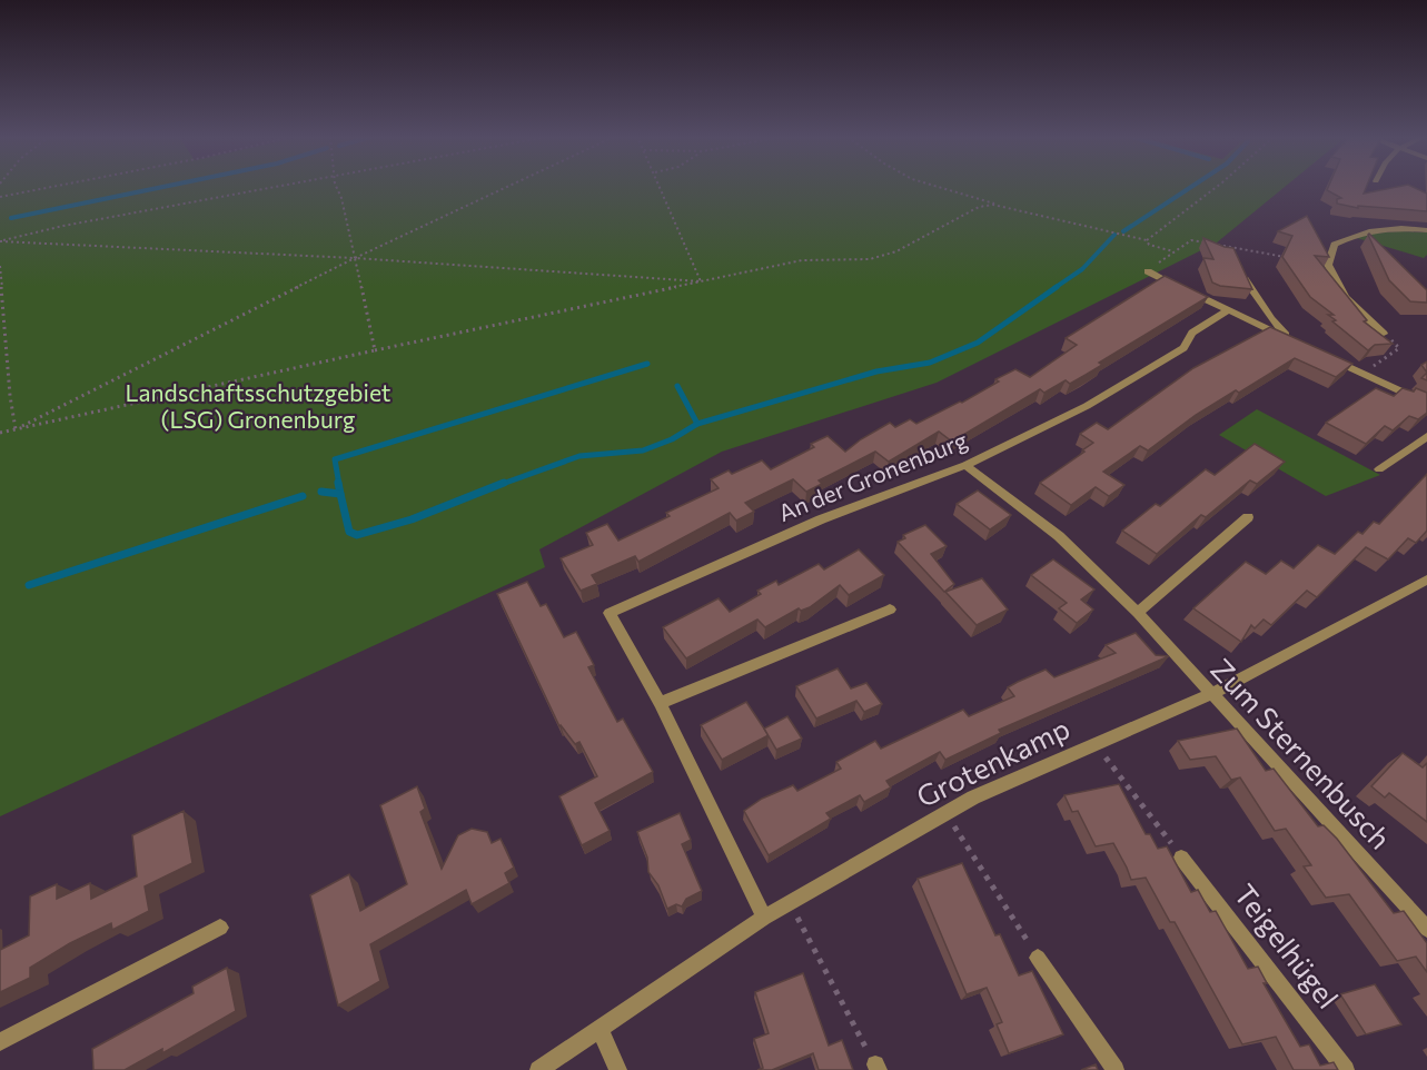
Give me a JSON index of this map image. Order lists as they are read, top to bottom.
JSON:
{
  "streets": {
    "street": [
      "An der Gronenburg",
      "Zum Sternenbusch",
      "Grotenkamp",
      "Teigelhügel"
    ]
  },
  "crossings": [
    ["An der Gronenburg", "Zum Sternenbusch"],
    ["An der Gronenburg", "Grotenkamp"],
    ["Zum Sternenbusch", "Grotenkamp"]
  ],
  "parks": ["Landschaftsschutzgebiet (LSG) Gronenburg"]
}
